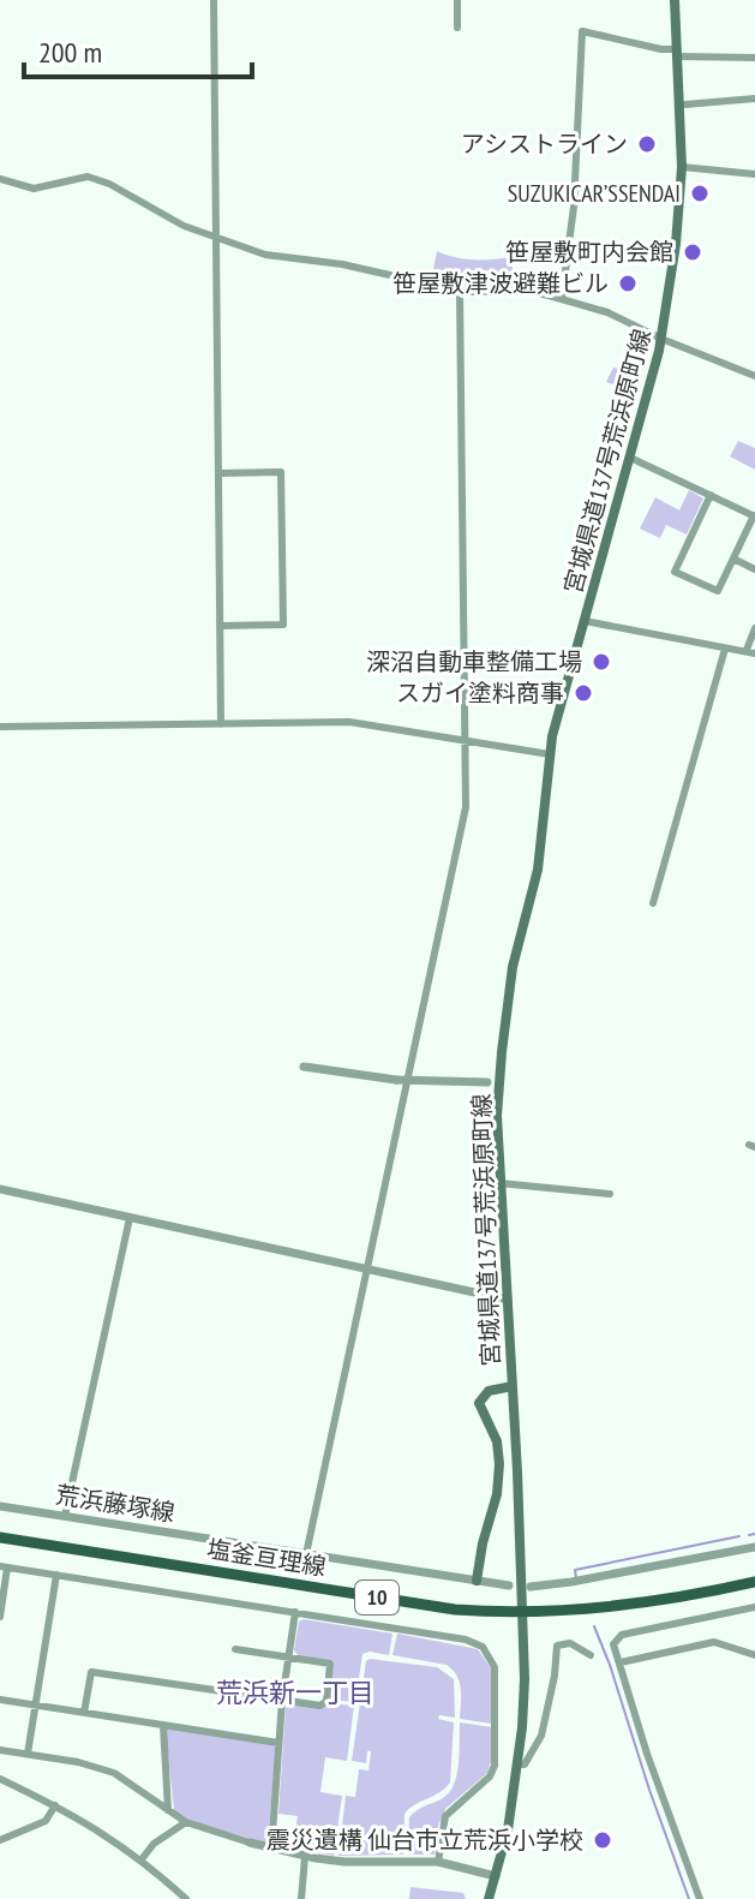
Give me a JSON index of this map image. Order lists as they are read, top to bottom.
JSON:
{
  "streets": {
    "main road": ["宮城県道137号荒浜原町線", "塩釜亘理線", "10"],
    "street": ["荒浜藤塚線"]
  },
  "crossings": [
    ["宮城県道137号荒浜原町線", "塩釜亘理線"]
  ],
  "districts": ["荒浜新一丁目"],
  "places": [
    "アシストライン",
    "SUZUKICAR’SSENDAI",
    "笹屋敷町内会館",
    "笹屋敷津波避難ビル",
    "深沼自動車整備工場",
    "スガイ塗料商事",
    "震災遺構 仙台市立荒浜小学校"
  ],
  "scale_bar": "200 m"
}
